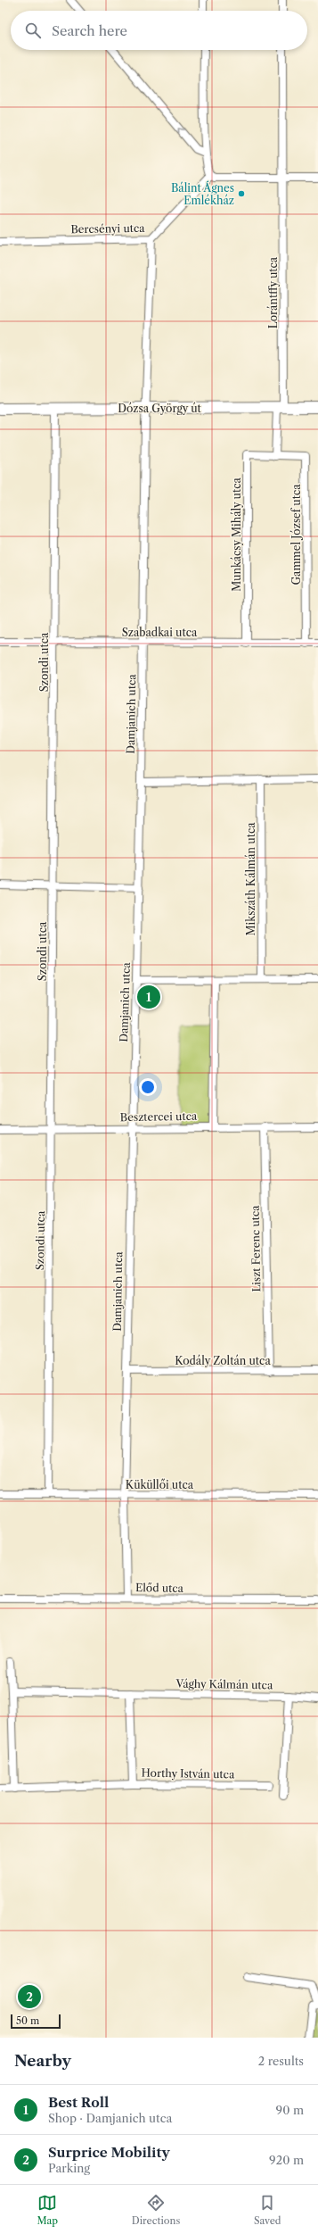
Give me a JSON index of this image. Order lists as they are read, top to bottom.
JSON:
{
  "streets": {
    "main road": ["Dózsa György út"],
    "street": [
      "Bercsényi utca",
      "Lorántffy utca",
      "Munkácsy Mihály utca",
      "Gammel József utca",
      "Szabadkai utca",
      "Szondi utca",
      "Damjanich utca",
      "Mikszáth Kálmán utca",
      "Besztercei utca",
      "Liszt Ferenc utca",
      "Kodály Zoltán utca",
      "Küküllői utca",
      "Előd utca",
      "Vághy Kálmán utca",
      "Horthy István utca"
    ]
  },
  "crossings": [
    ["Bercsényi utca", "Damjanich utca"],
    ["Lorántffy utca", "Dózsa György út"],
    ["Lorántffy utca", "Munkácsy Mihály utca"],
    ["Lorántffy utca", "Gammel József utca"],
    ["Dózsa György út", "Szondi utca"],
    ["Dózsa György út", "Damjanich utca"],
    ["Munkácsy Mihály utca", "Gammel József utca"],
    ["Munkácsy Mihály utca", "Szabadkai utca"],
    ["Gammel József utca", "Szabadkai utca"],
    ["Szabadkai utca", "Szondi utca"],
    ["Szabadkai utca", "Damjanich utca"],
    ["Szondi utca", "Besztercei utca"],
    ["Szondi utca", "Küküllői utca"],
    ["Damjanich utca", "Besztercei utca"],
    ["Damjanich utca", "Kodály Zoltán utca"],
    ["Damjanich utca", "Küküllői utca"],
    ["Damjanich utca", "Előd utca"],
    ["Besztercei utca", "Liszt Ferenc utca"],
    ["Liszt Ferenc utca", "Kodály Zoltán utca"],
    ["Vághy Kálmán utca", "Horthy István utca"]
  ],
  "places": ["Bálint Ágnes Emlékház"],
  "scale_bar": "50 m",
  "page": {
    "search": "Search here",
    "pins": ["1", "2"],
    "scale": "50 m",
    "heading": ["Nearby", "2 results"],
    "list": [
      {
        "mark": "1",
        "name": "Best Roll",
        "note": "Shop · Damjanich utca",
        "value": "90 m"
      },
      {
        "mark": "2",
        "name": "Surprice Mobility",
        "note": "Parking",
        "value": "920 m"
      }
    ],
    "nav": ["Map", "Directions", "Saved"]
  }
}
